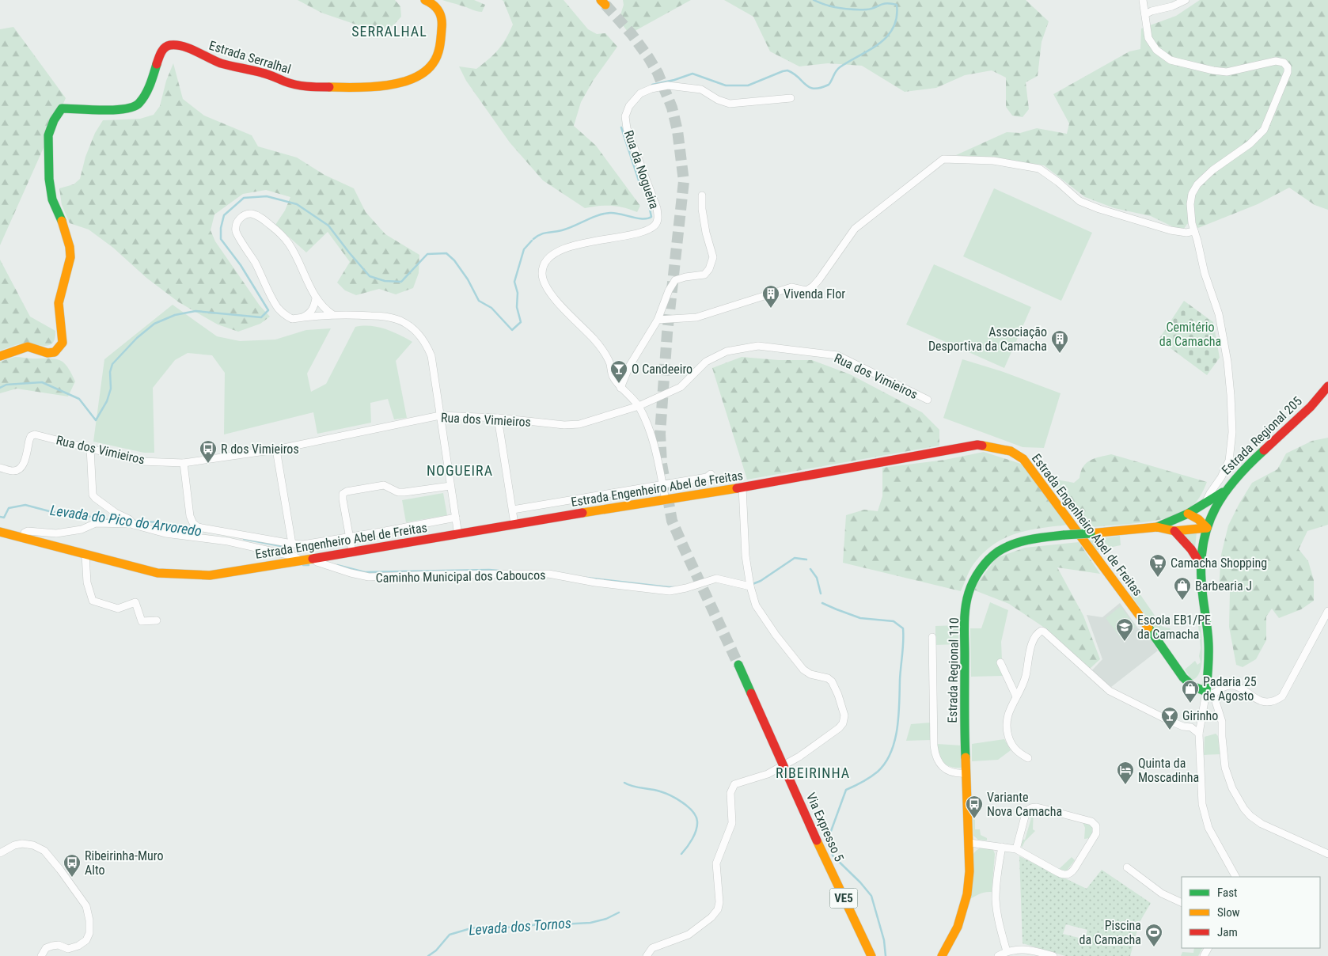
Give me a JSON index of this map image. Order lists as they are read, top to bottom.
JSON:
{
  "streets": {
    "main road": [
      "Estrada Serralhal",
      "Estrada Regional 205",
      "Estrada Engenheiro Abel de Freitas",
      "Estrada Regional 110",
      "Via Expresso 5",
      "VE5"
    ],
    "street": ["Rua da Nogueira", "Rua dos Vimieiros", "Caminho Municipal dos Caboucos"]
  },
  "crossings": [
    ["Rua da Nogueira", "Rua dos Vimieiros"],
    ["Rua da Nogueira", "Estrada Engenheiro Abel de Freitas"],
    ["Estrada Regional 205", "Estrada Engenheiro Abel de Freitas"],
    ["Estrada Regional 205", "Estrada Regional 110"],
    ["Estrada Engenheiro Abel de Freitas", "Caminho Municipal dos Caboucos"]
  ],
  "districts": ["SERRALHAL", "NOGUEIRA", "RIBEIRINHA"],
  "water": ["Levada do Pico do Arvoredo", "Levada dos Tornos"],
  "parks": ["Cemitério da Camacha"],
  "places": {
    "building": ["Vivenda Flor", "Associação Desportiva da Camacha"],
    "bar": ["O Candeeiro", "Girinho"],
    "bus stop": ["R dos Vimieiros", "Variante Nova Camacha", "Ribeirinha-Muro Alto"],
    "supermarket": ["Camacha Shopping"],
    "shop": ["Barbearia J", "Padaria 25 de Agosto"],
    "school or university": ["Escola EB1/PE da Camacha"],
    "hotel": ["Quinta da Moscadinha"],
    "sports": ["Piscina da Camacha"]
  },
  "legend": ["Fast", "Slow", "Jam"]
}
